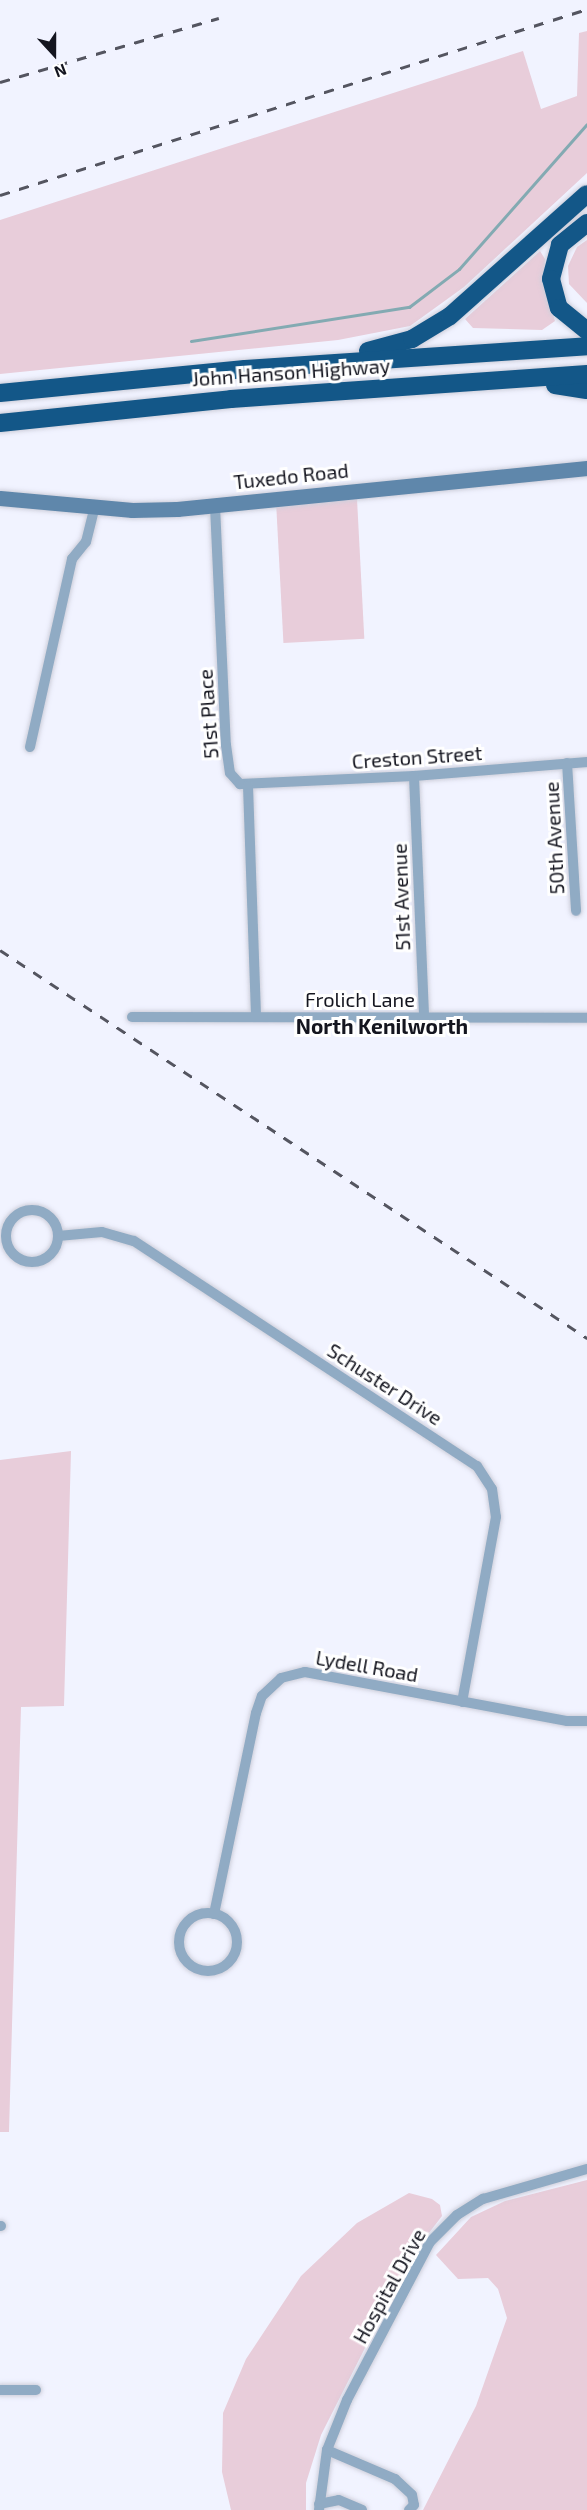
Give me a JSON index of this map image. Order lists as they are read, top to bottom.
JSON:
{
  "streets": {
    "highway": ["John Hanson Highway"],
    "main road": ["Tuxedo Road"],
    "street": [
      "51st Place",
      "Creston Street",
      "50th Avenue",
      "51st Avenue",
      "Frolich Lane",
      "Schuster Drive",
      "Lydell Road",
      "Hospital Drive"
    ]
  },
  "crossings": [
    ["Tuxedo Road", "51st Place"],
    ["51st Place", "Creston Street"],
    ["Creston Street", "50th Avenue"],
    ["Creston Street", "51st Avenue"],
    ["51st Avenue", "Frolich Lane"],
    ["Schuster Drive", "Lydell Road"]
  ],
  "districts": ["North Kenilworth"],
  "north": "bottom"
}
